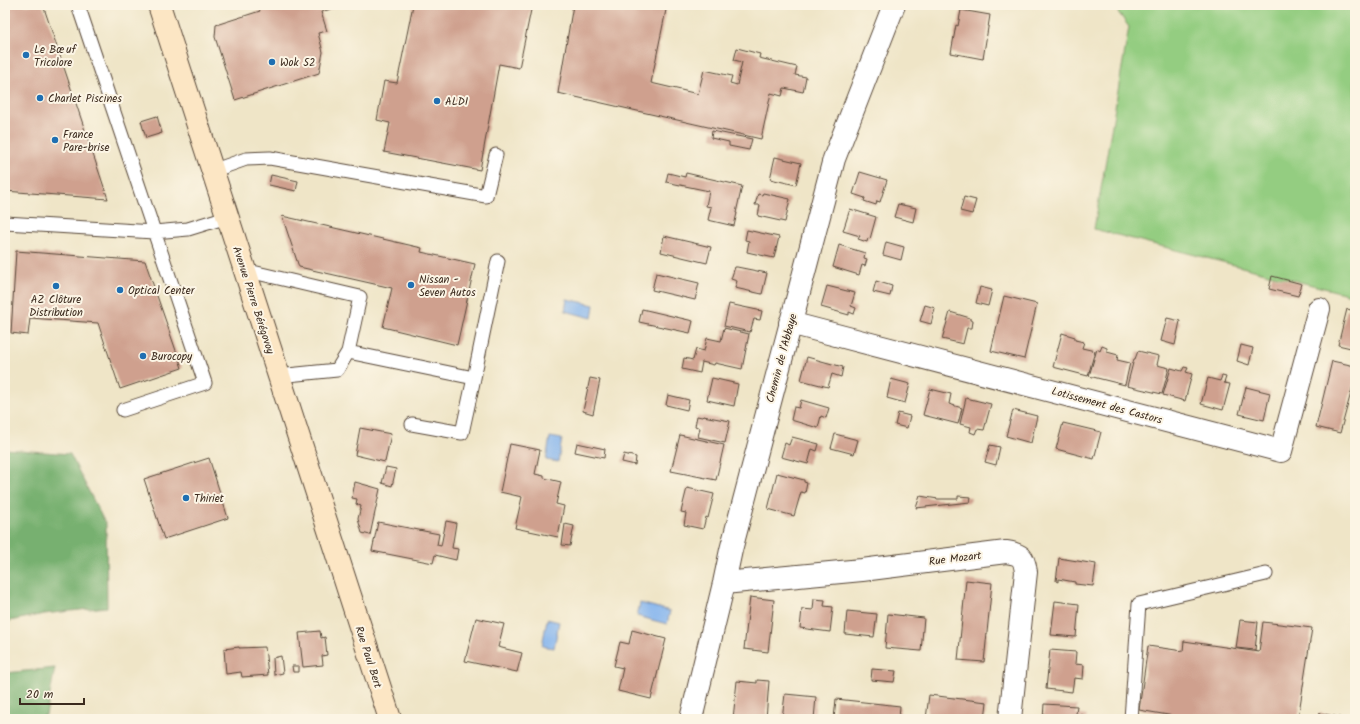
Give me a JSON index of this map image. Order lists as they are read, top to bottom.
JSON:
{
  "streets": {
    "main road": ["Avenue Pierre Bérégovoy", "Rue Paul Bert"],
    "street": ["Chemin de l'Abbaye", "Lotissement des Castors", "Rue Mozart"]
  },
  "crossings": [
    ["Avenue Pierre Bérégovoy", "Rue Paul Bert"],
    ["Chemin de l'Abbaye", "Lotissement des Castors"],
    ["Chemin de l'Abbaye", "Rue Mozart"]
  ],
  "places": [
    "Le Bœuf Tricolore",
    "Wok 52",
    "Charlet Piscines",
    "ALDI",
    "France Pare-brise",
    "Nissan - Seven Autos",
    "AZ Clôture Distribution",
    "Optical Center",
    "Burocopy",
    "Thiriet"
  ],
  "scale_bar": "20 m"
}
